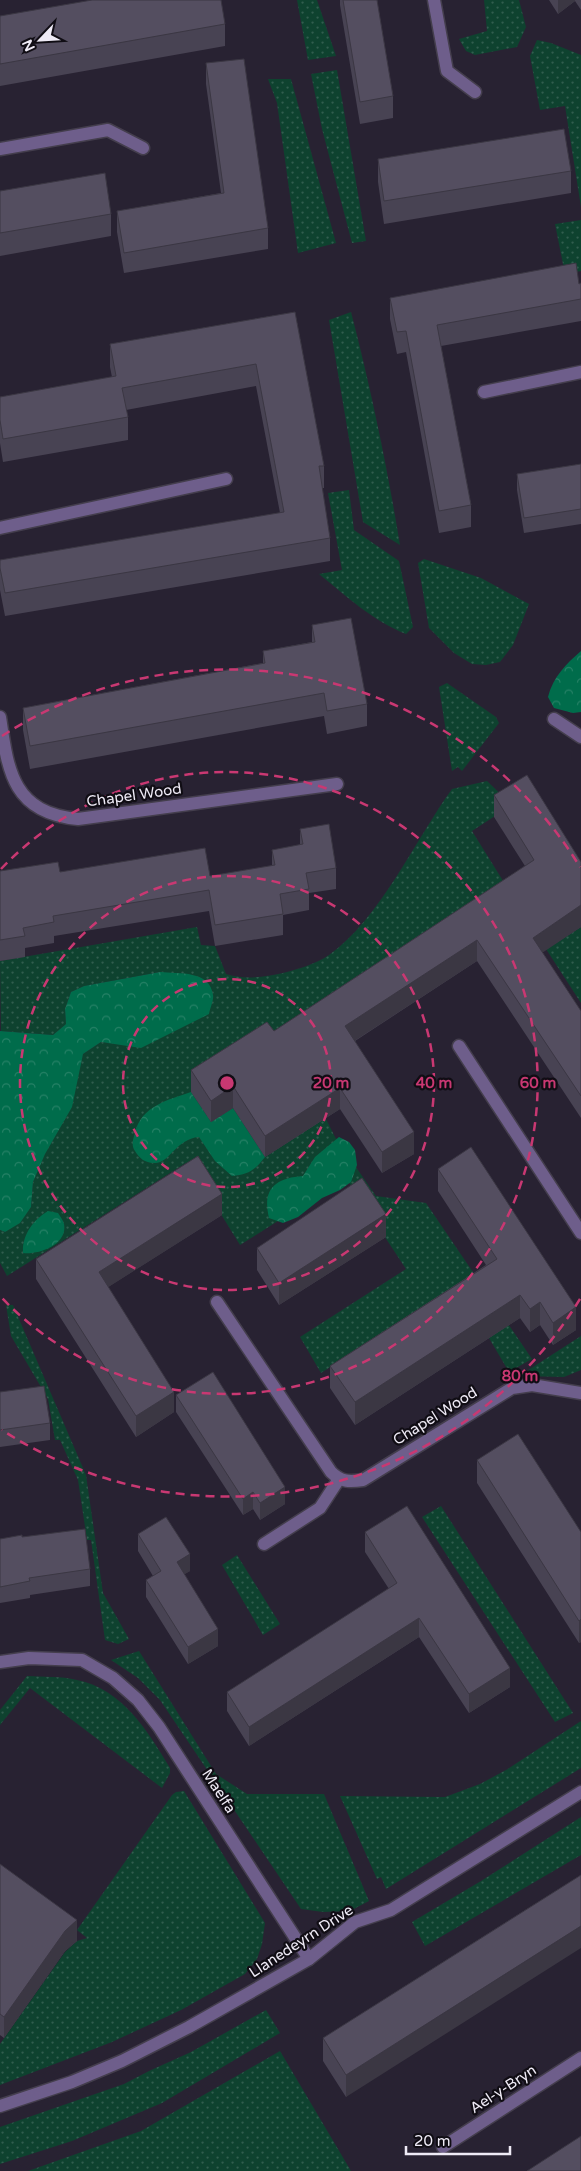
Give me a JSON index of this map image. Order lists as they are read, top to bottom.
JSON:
{
  "streets": {
    "street": [
      "Chapel Wood",
      "Maelfa",
      "Llanedeyrn Drive",
      "Ael-y-Bryn"
    ]
  },
  "crossings": [
    ["Maelfa", "Llanedeyrn Drive"]
  ],
  "scale_bar": "20 m",
  "north": "bottom left",
  "rings": [
    "20 m",
    "40 m",
    "60 m",
    "80 m"
  ]
}
